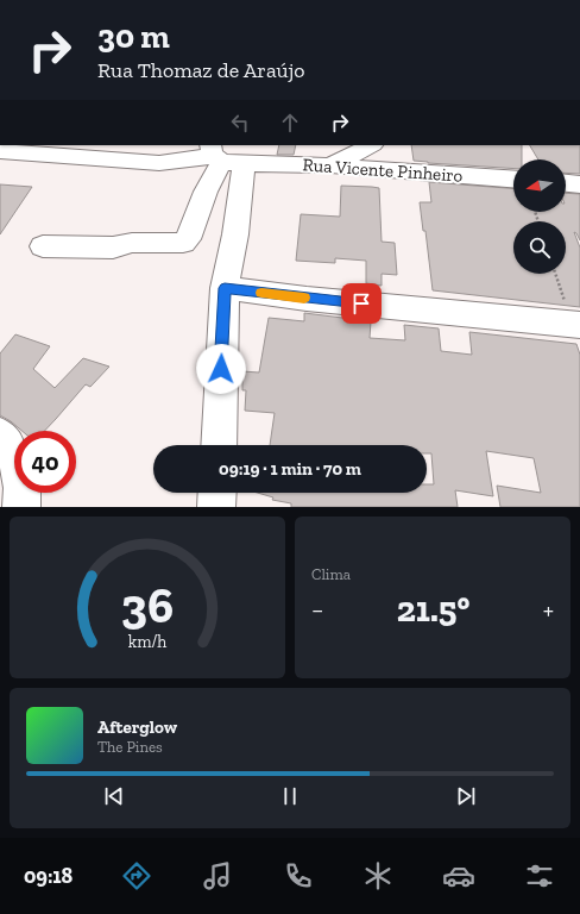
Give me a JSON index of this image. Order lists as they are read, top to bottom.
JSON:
{
  "streets": {
    "street": ["Rua Vicente Pinheiro"]
  },
  "north": "left",
  "page": {
    "turn": ["30 m", "Rua Thomaz de Araújo"],
    "limit": "40",
    "trip": "09:19 · 1 min · 70 m",
    "tile": "Clima",
    "heat": ["−", "21.5°", "+"],
    "song": ["Afterglow", "The Pines"],
    "tabs": "09:18",
    "gauge": ["36", "km/h"]
  }
}
